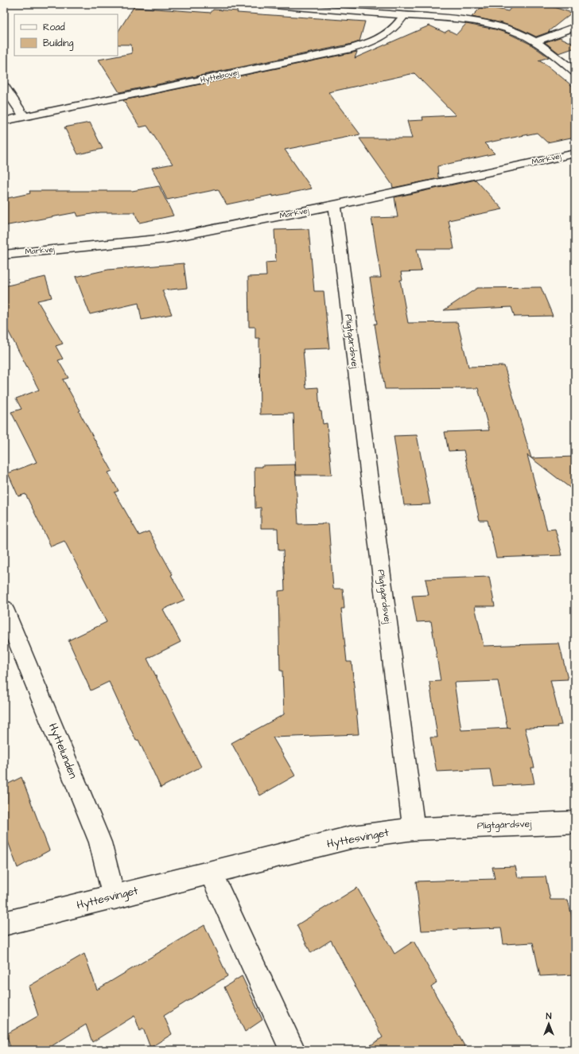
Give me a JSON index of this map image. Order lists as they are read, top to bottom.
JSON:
{
  "streets": {
    "street": [
      "Hyttebovej",
      "Markvej",
      "Pligtgårdsvej",
      "Hyttelunden",
      "Hyttesvinget"
    ]
  },
  "crossings": [
    ["Markvej", "Pligtgårdsvej"],
    ["Pligtgårdsvej", "Hyttesvinget"],
    ["Hyttelunden", "Hyttesvinget"]
  ],
  "legend": ["Road", "Building"],
  "north": "top"
}
